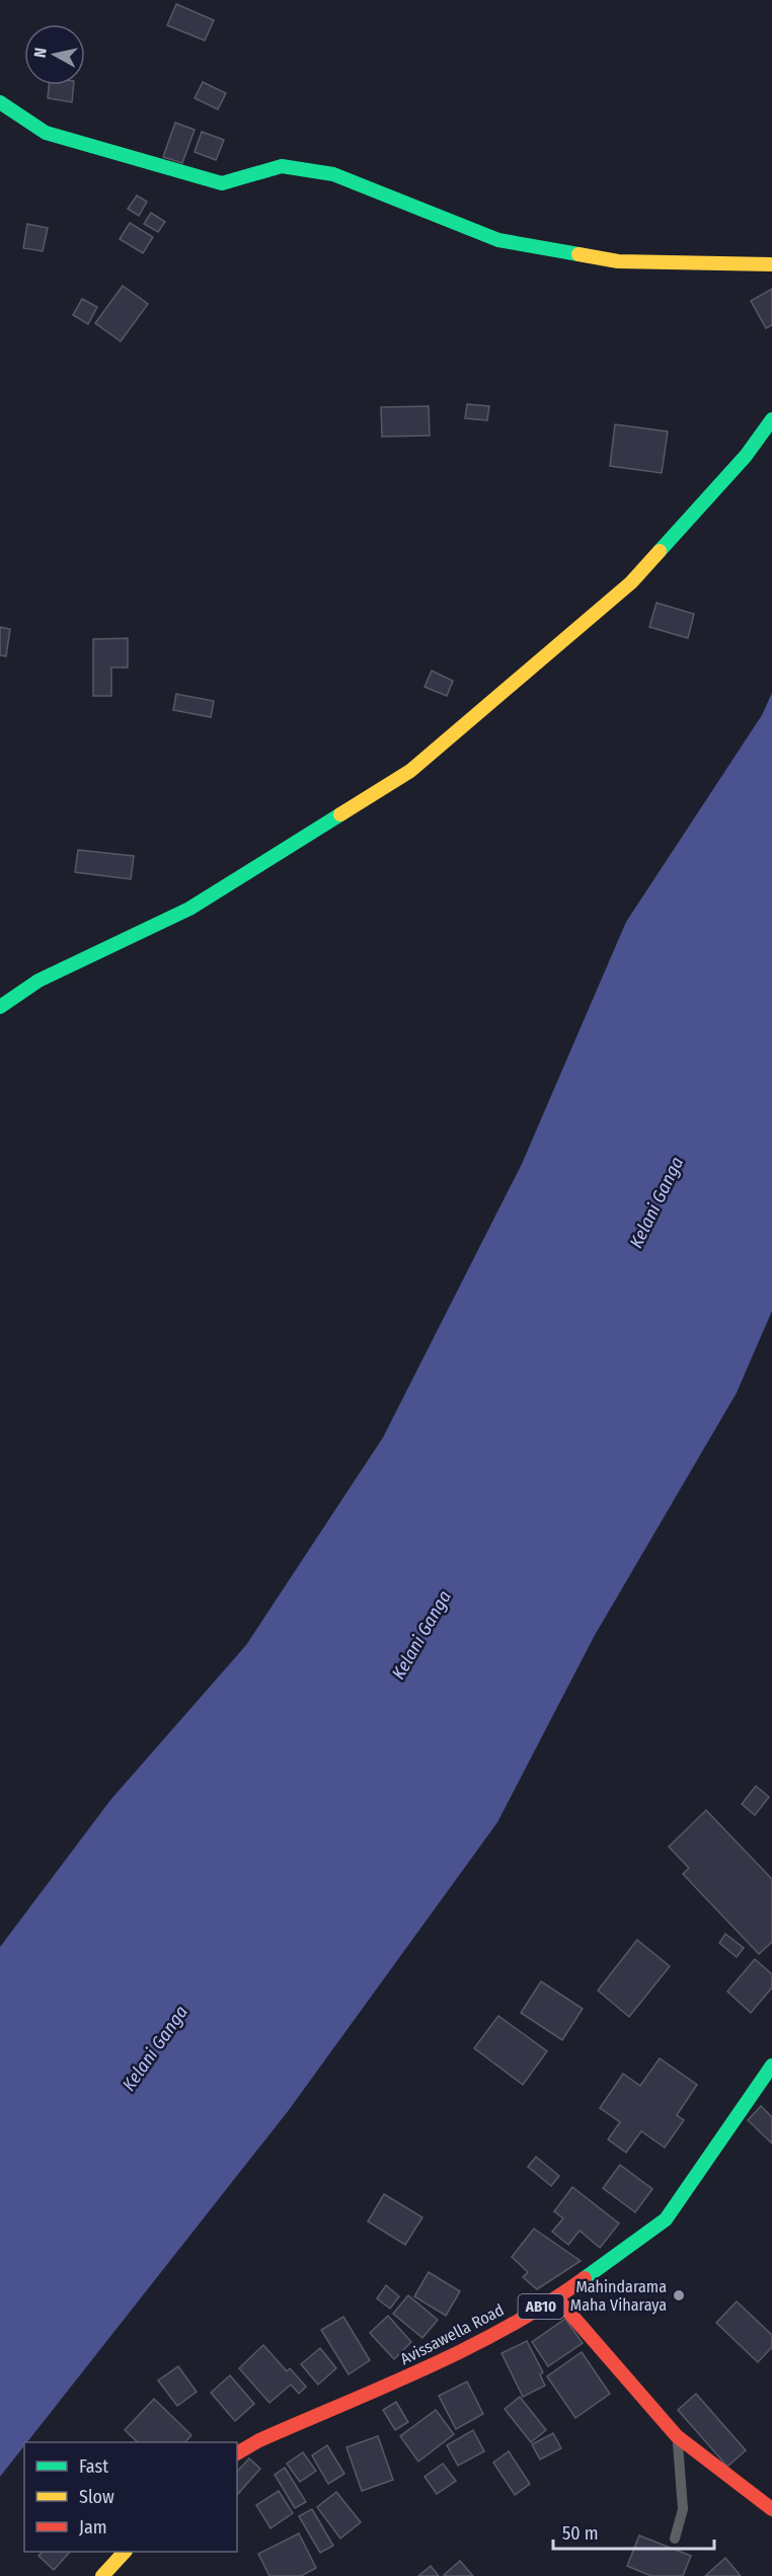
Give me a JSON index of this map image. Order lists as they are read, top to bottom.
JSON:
{
  "streets": {
    "street": ["AB10", "Avissawella Road"]
  },
  "water": ["Kelani Ganga"],
  "places": ["Mahindarama Maha Viharaya"],
  "legend": ["Fast", "Slow", "Jam"],
  "scale_bar": "50 m",
  "north": "left"
}
